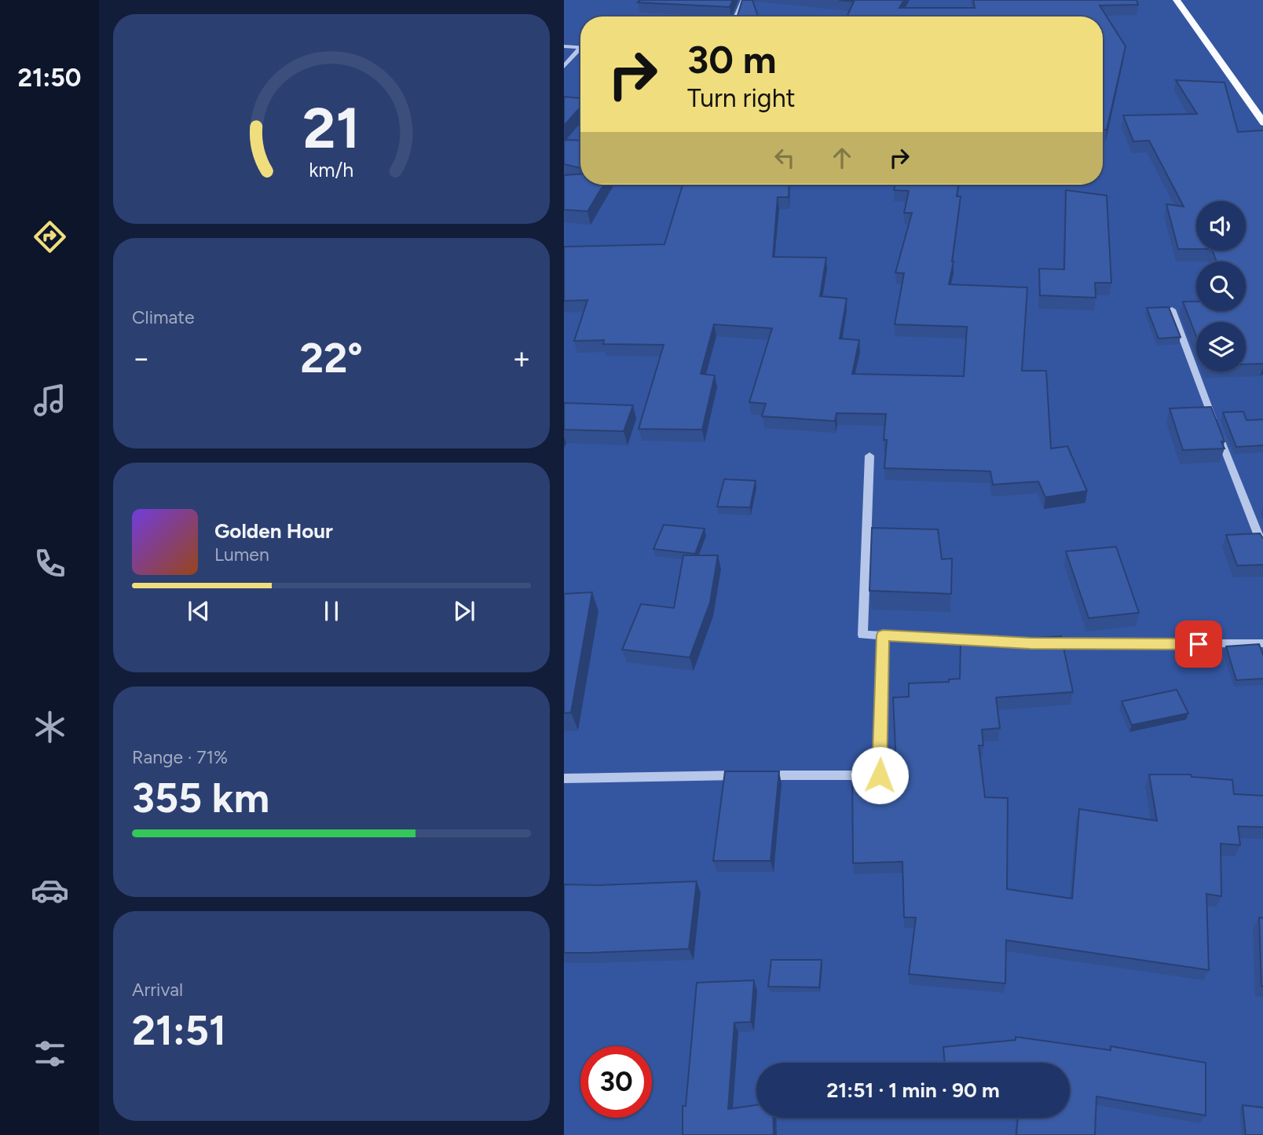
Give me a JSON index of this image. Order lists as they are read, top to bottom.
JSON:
{
  "page": {
    "tabs": "21:50",
    "turn": ["30 m", "Turn right"],
    "tile": [
      "Climate",
      ["Range · 71%", "355 km"],
      ["Arrival", "21:51"]
    ],
    "heat": ["−", "22°", "+"],
    "song": ["Golden Hour", "Lumen"],
    "limit": "30",
    "trip": "21:51 · 1 min · 90 m",
    "gauge": ["21", "km/h"]
  }
}
